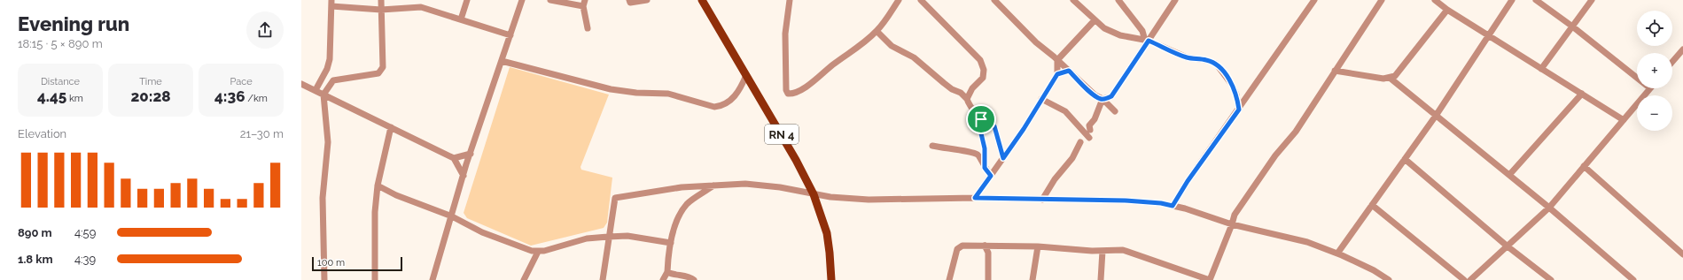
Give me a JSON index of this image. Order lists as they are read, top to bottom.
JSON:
{
  "streets": {
    "main road": ["RN 4"]
  },
  "scale_bar": "100 m",
  "page": {
    "heading": ["Evening run", "18:15 · 5 × 890 m"],
    "map_buttons": ["+", "−"],
    "stats": [
      ["Distance", "4.45 km"],
      ["Time", "20:28"],
      ["Pace", "4:36 /km"]
    ],
    "chart": ["Elevation", "21–30 m"],
    "list": [
      {
        "name": "890 m",
        "note": "4:59"
      },
      {
        "name": "1.8 km",
        "note": "4:39"
      }
    ],
    "scale": "100 m"
  }
}
